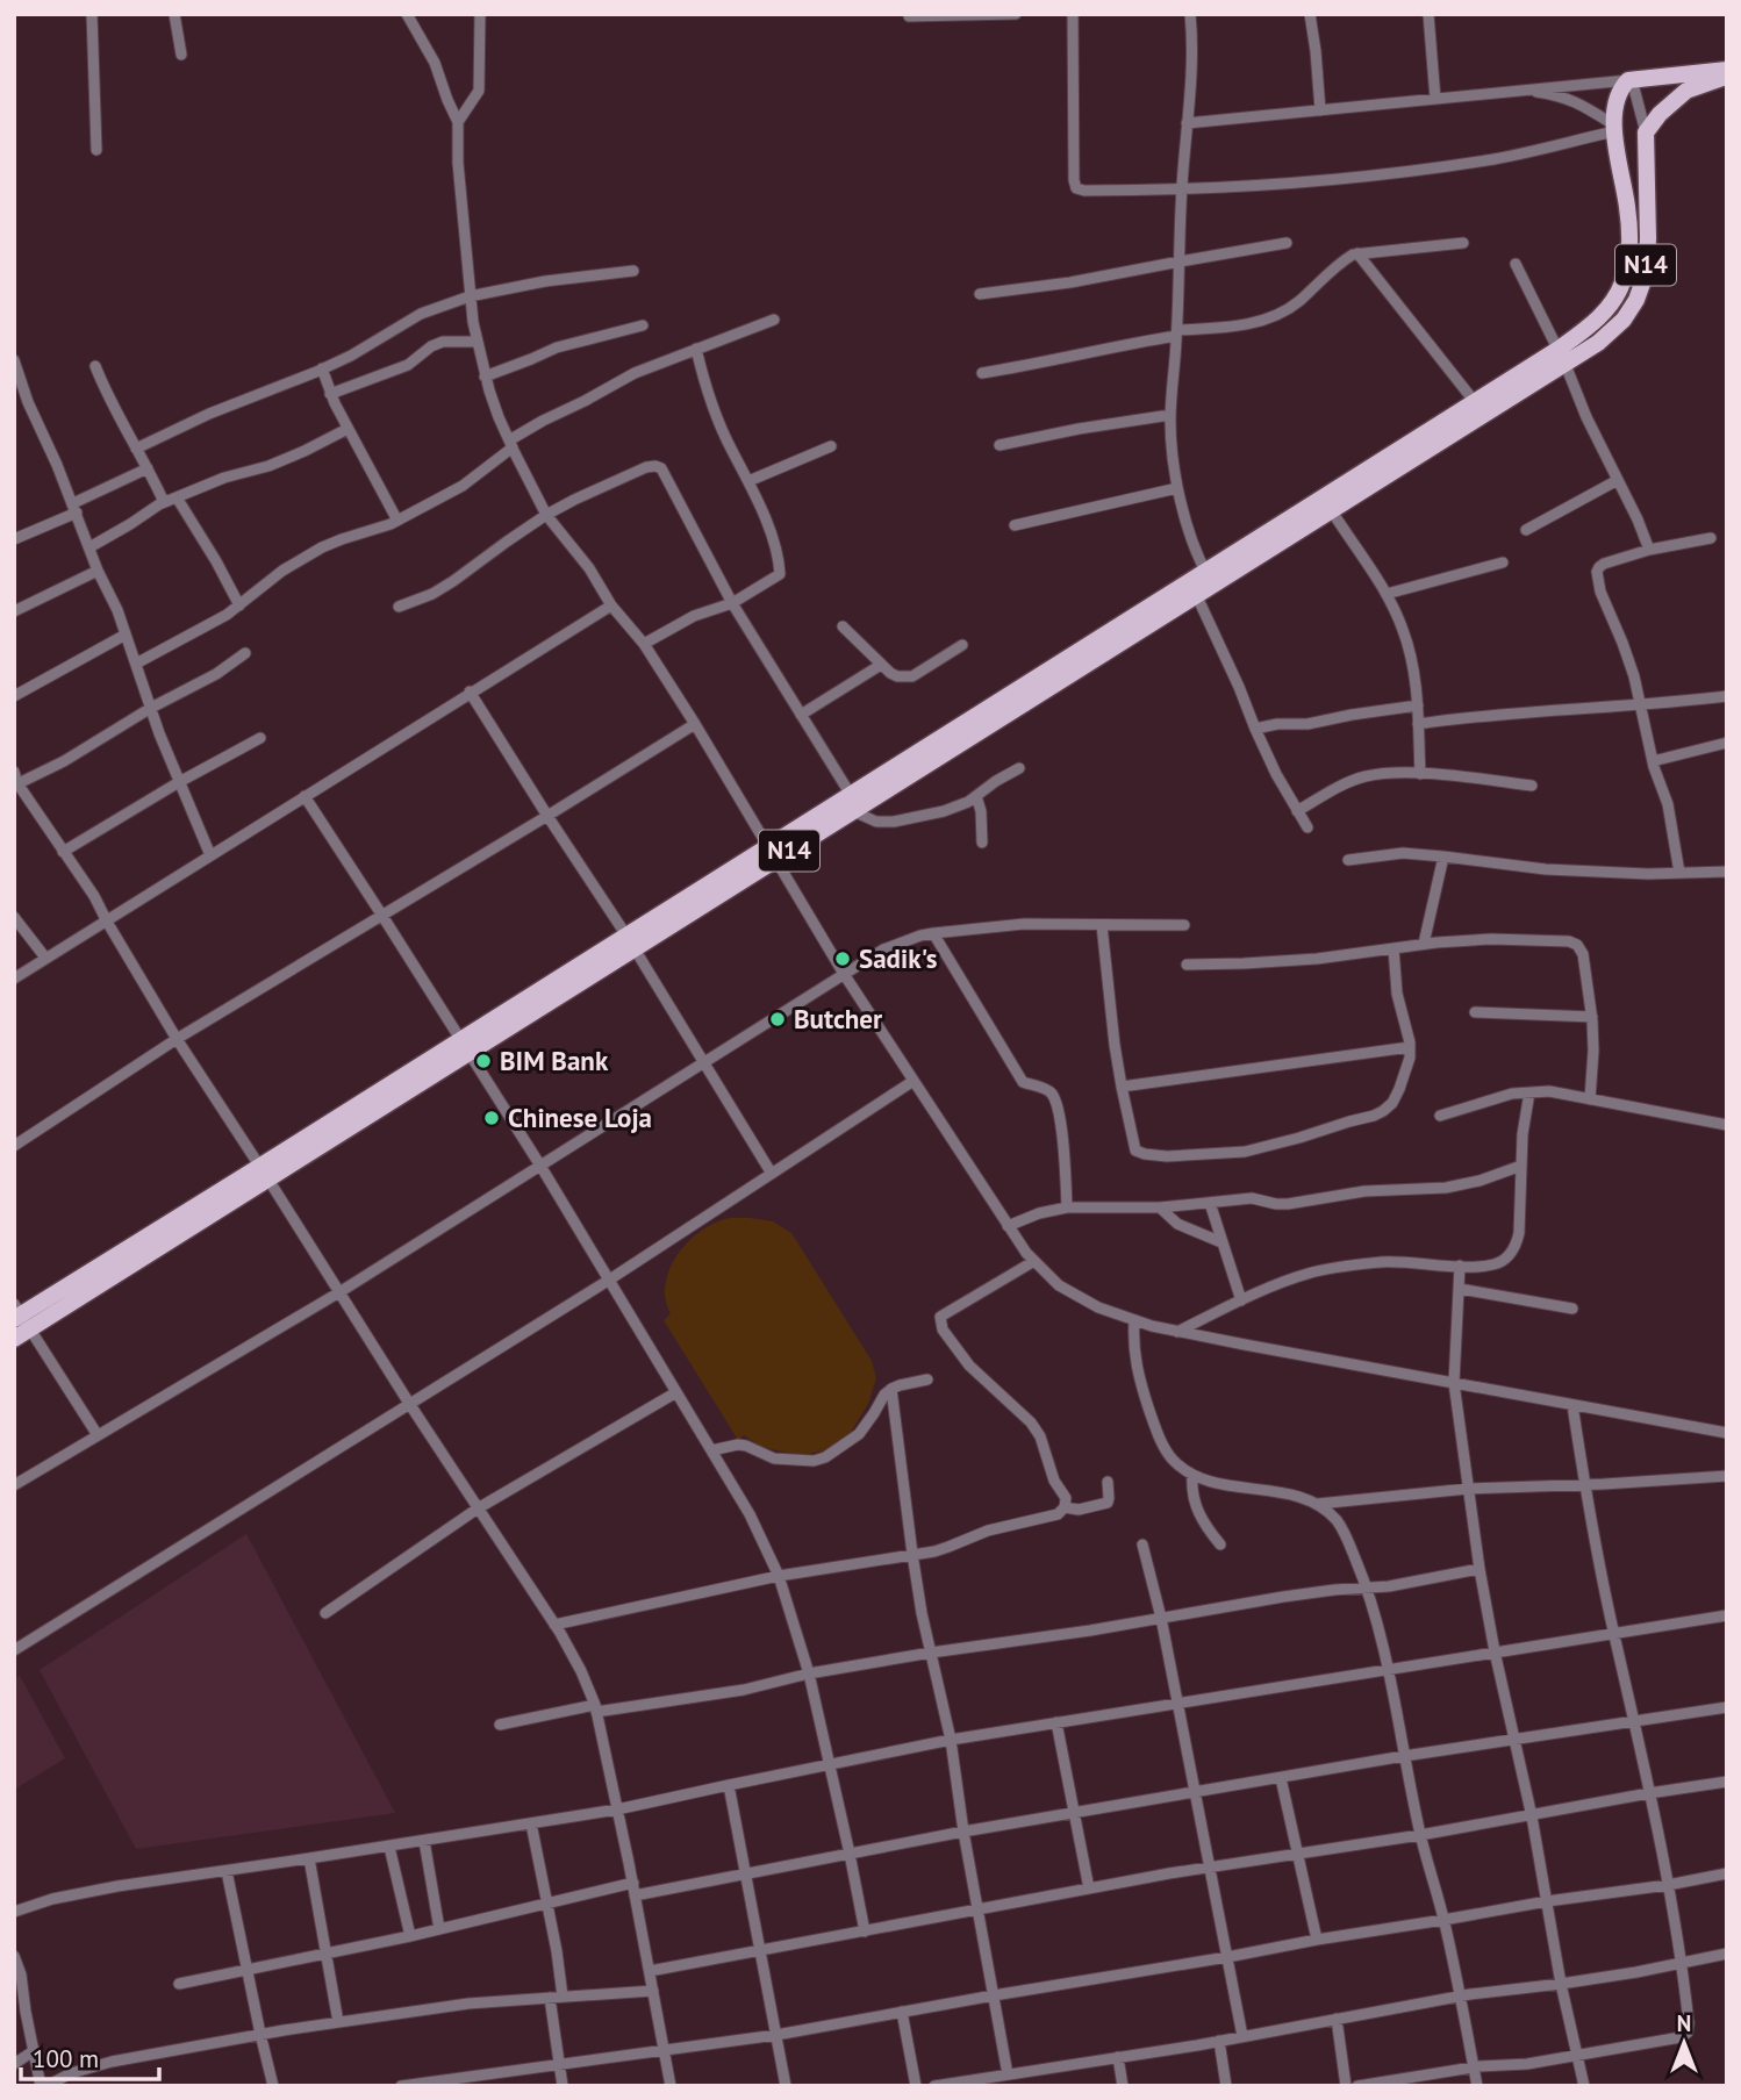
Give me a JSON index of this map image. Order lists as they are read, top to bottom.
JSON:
{
  "streets": {
    "main road": ["N14"]
  },
  "places": [
    "Sadik's",
    "Butcher",
    "BIM Bank",
    "Chinese Loja"
  ],
  "scale_bar": "100 m",
  "north": "top"
}
